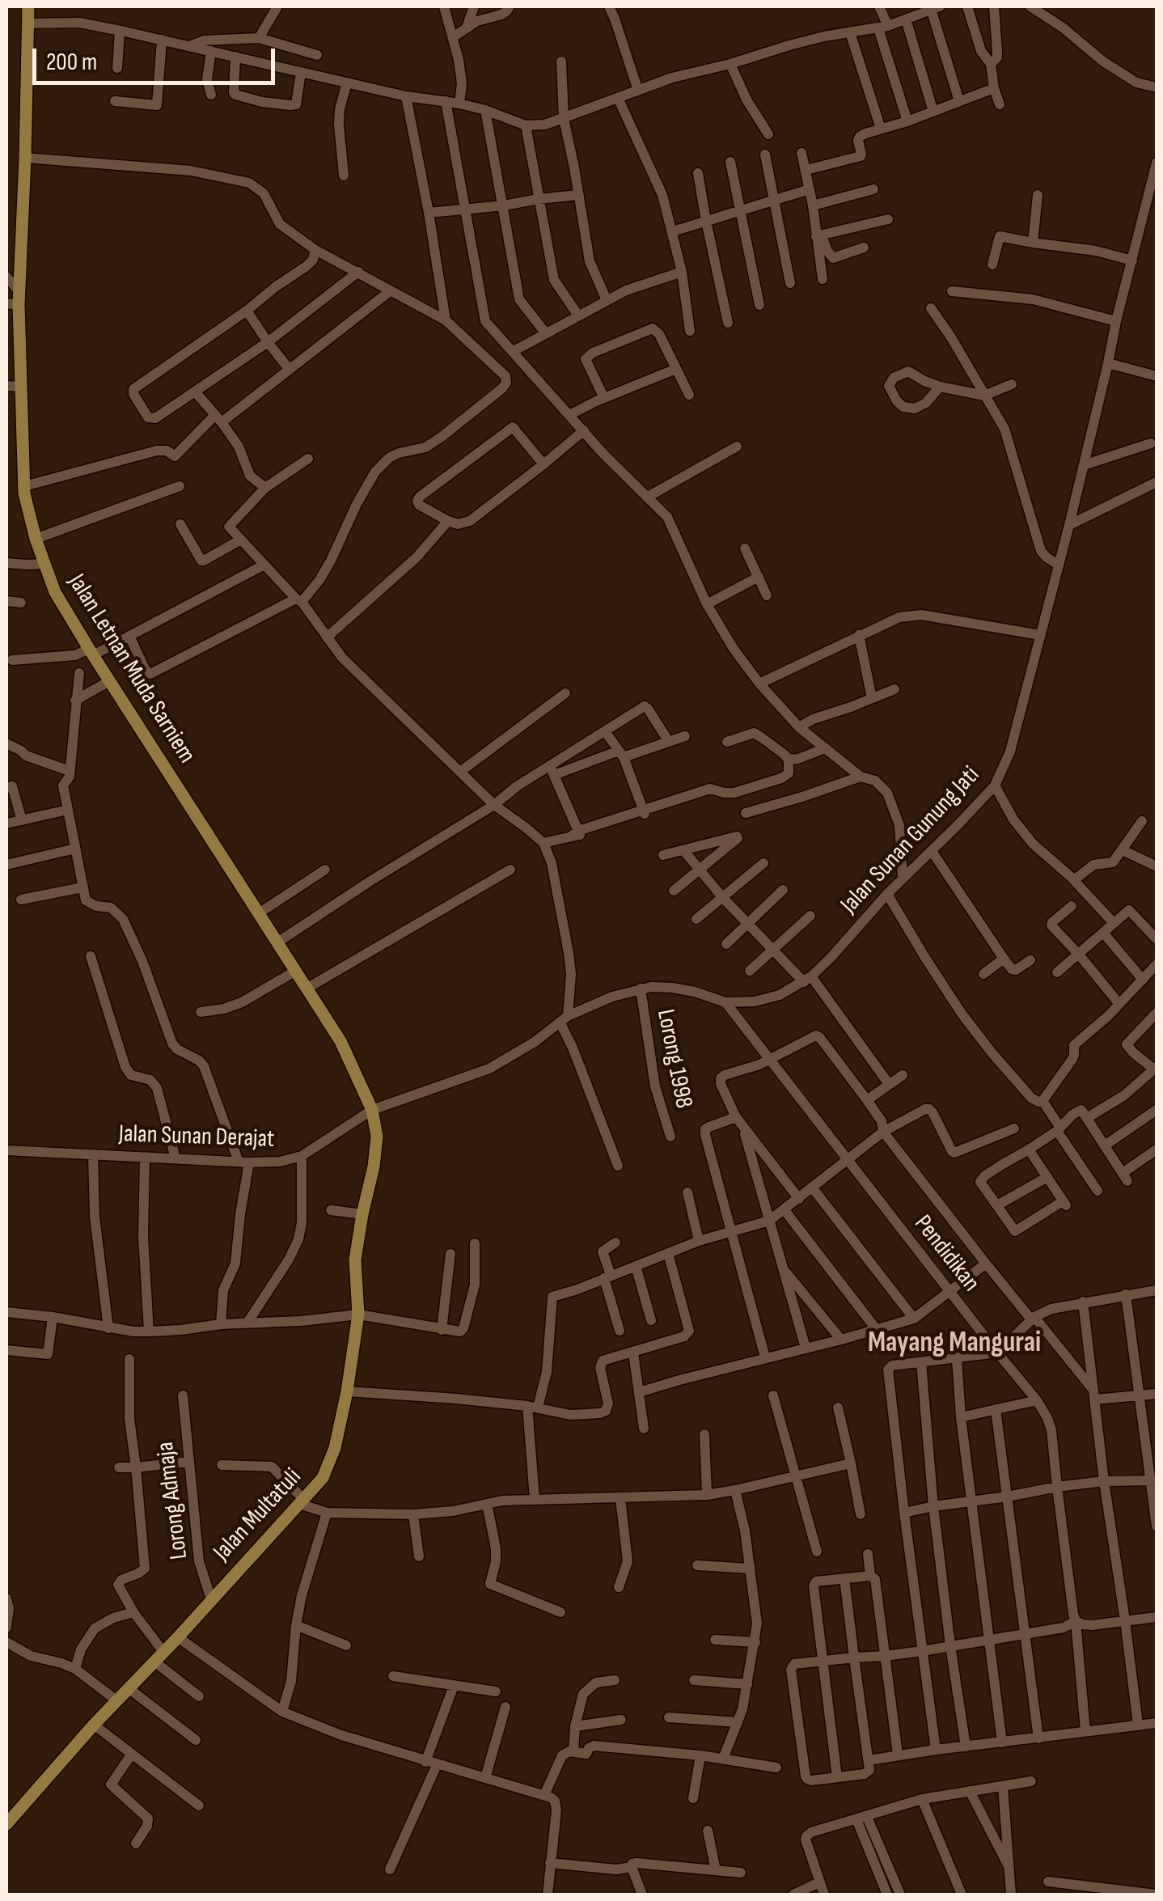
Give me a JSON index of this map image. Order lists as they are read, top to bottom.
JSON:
{
  "streets": {
    "main road": ["Jalan Letnan Muda Sarniem", "Jalan Multatuli"],
    "street": [
      "Jalan Sunan Gunung Jati",
      "Lorong 1998",
      "Jalan Sunan Derajat",
      "Pendidikan",
      "Lorong Admaja"
    ]
  },
  "crossings": [
    ["Jalan Letnan Muda Sarniem", "Jalan Sunan Gunung Jati"],
    ["Jalan Letnan Muda Sarniem", "Jalan Sunan Derajat"],
    ["Jalan Letnan Muda Sarniem", "Jalan Multatuli"],
    ["Jalan Sunan Gunung Jati", "Lorong 1998"],
    ["Jalan Sunan Gunung Jati", "Jalan Sunan Derajat"],
    ["Jalan Sunan Gunung Jati", "Pendidikan"],
    ["Jalan Sunan Gunung Jati", "Jalan Multatuli"],
    ["Jalan Sunan Derajat", "Jalan Multatuli"],
    ["Lorong Admaja", "Jalan Multatuli"]
  ],
  "districts": ["Mayang Mangurai"],
  "scale_bar": "200 m"
}
